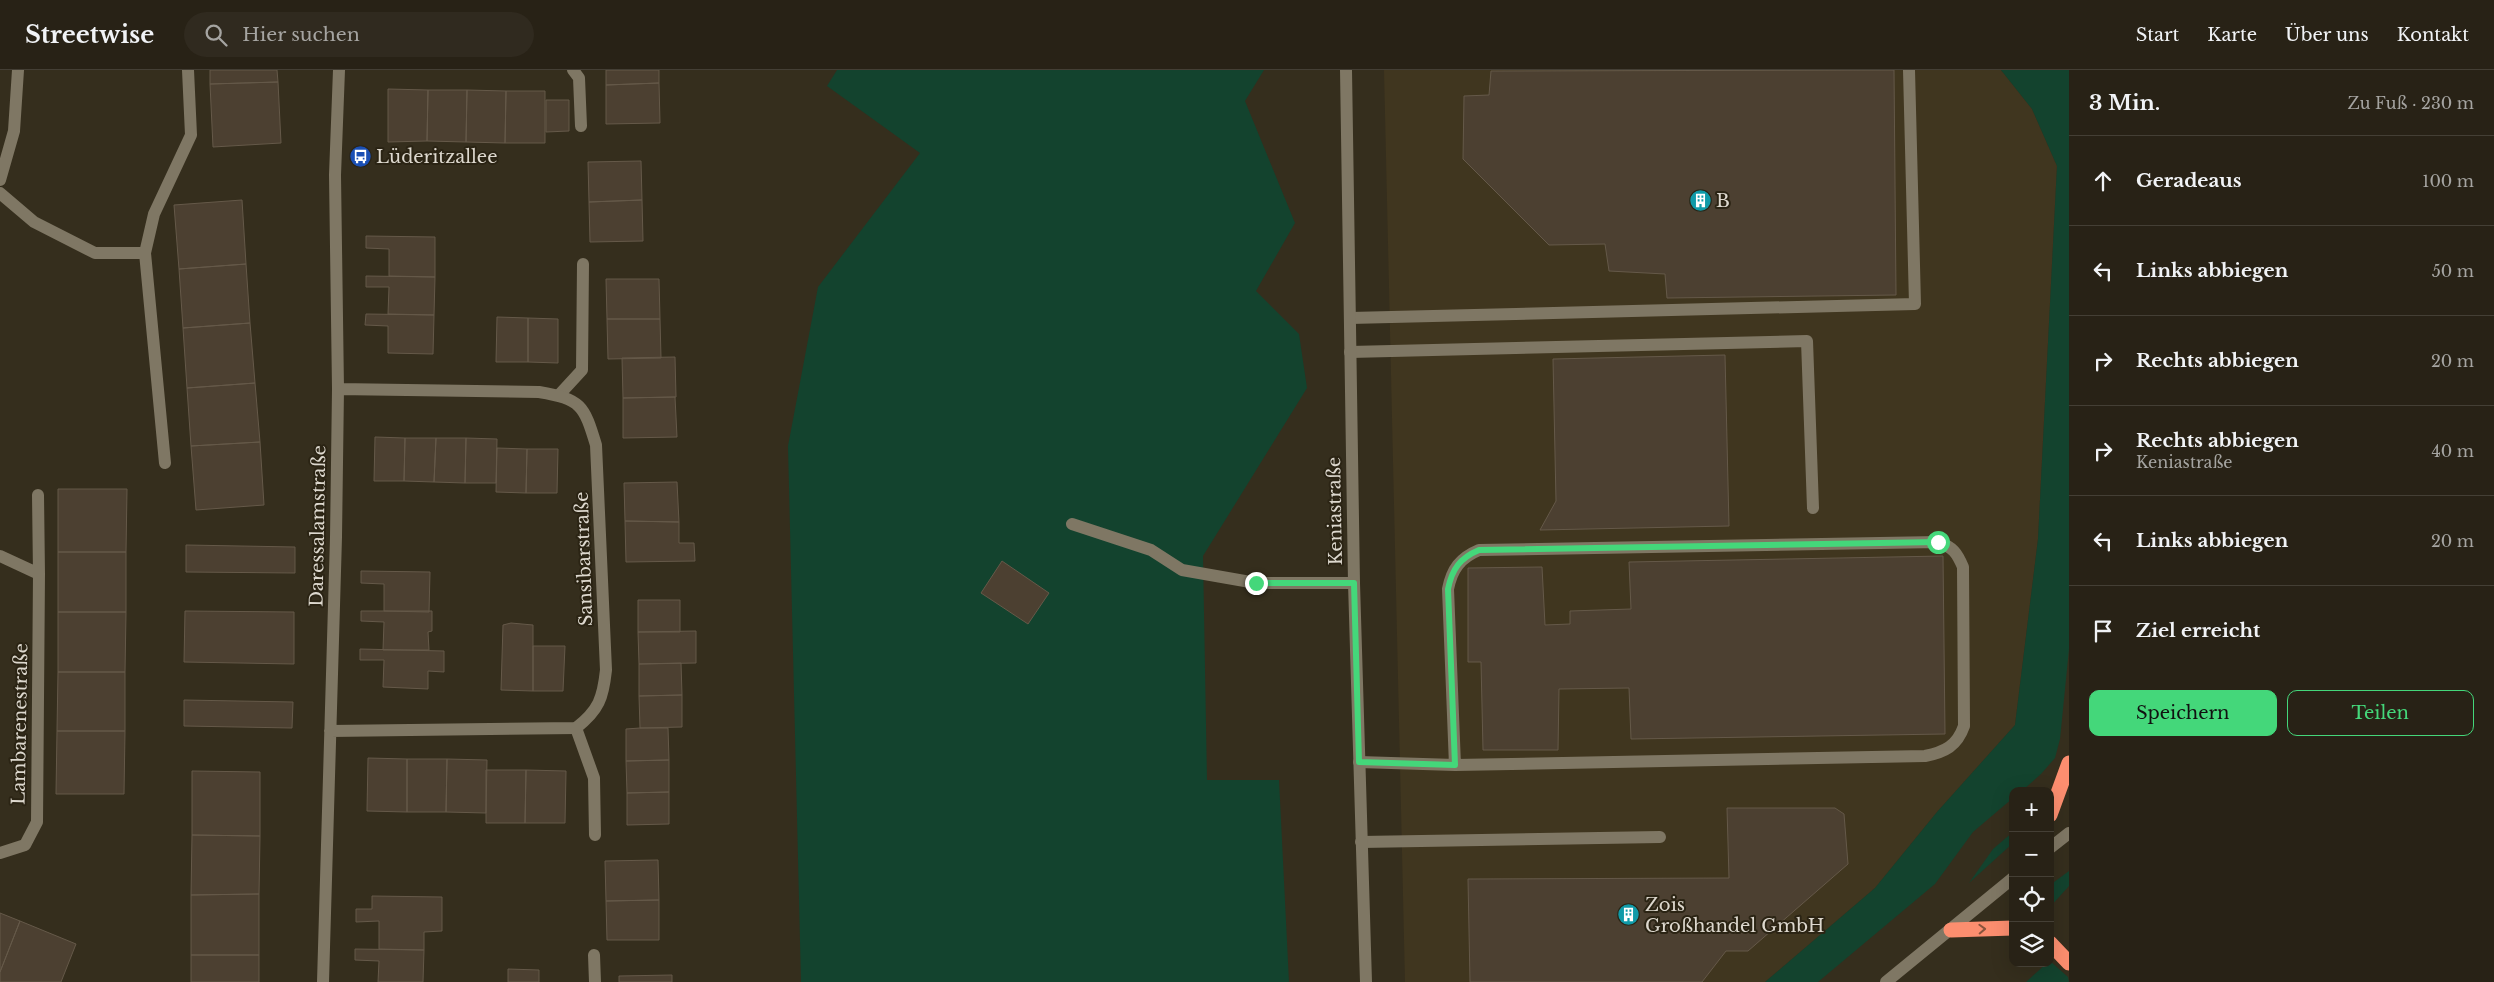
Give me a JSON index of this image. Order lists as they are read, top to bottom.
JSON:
{
  "streets": {
    "street": [
      "Keniastraße",
      "Daressalamstraße",
      "Sansibarstraße",
      "Lambarenestraße"
    ]
  },
  "crossings": [
    ["Daressalamstraße", "Sansibarstraße"]
  ],
  "places": {
    "bus stop": ["Lüderitzallee"],
    "building": ["B", "Zois Großhandel GmbH"]
  },
  "page": {
    "header": "Streetwise",
    "search": "Hier suchen",
    "nav": [
      "Start",
      "Karte",
      "Über uns",
      "Kontakt"
    ],
    "heading": ["3 Min.", "Zu Fuß · 230 m"],
    "list": [
      ["Geradeaus", "100 m"],
      ["Links abbiegen", "50 m"],
      ["Rechts abbiegen", "20 m"],
      ["Rechts abbiegen", "Keniastraße", "40 m"],
      ["Links abbiegen", "20 m"],
      "Ziel erreicht"
    ],
    "buttons": ["Speichern", "Teilen"],
    "map_buttons": ["+", "−"]
  }
}
